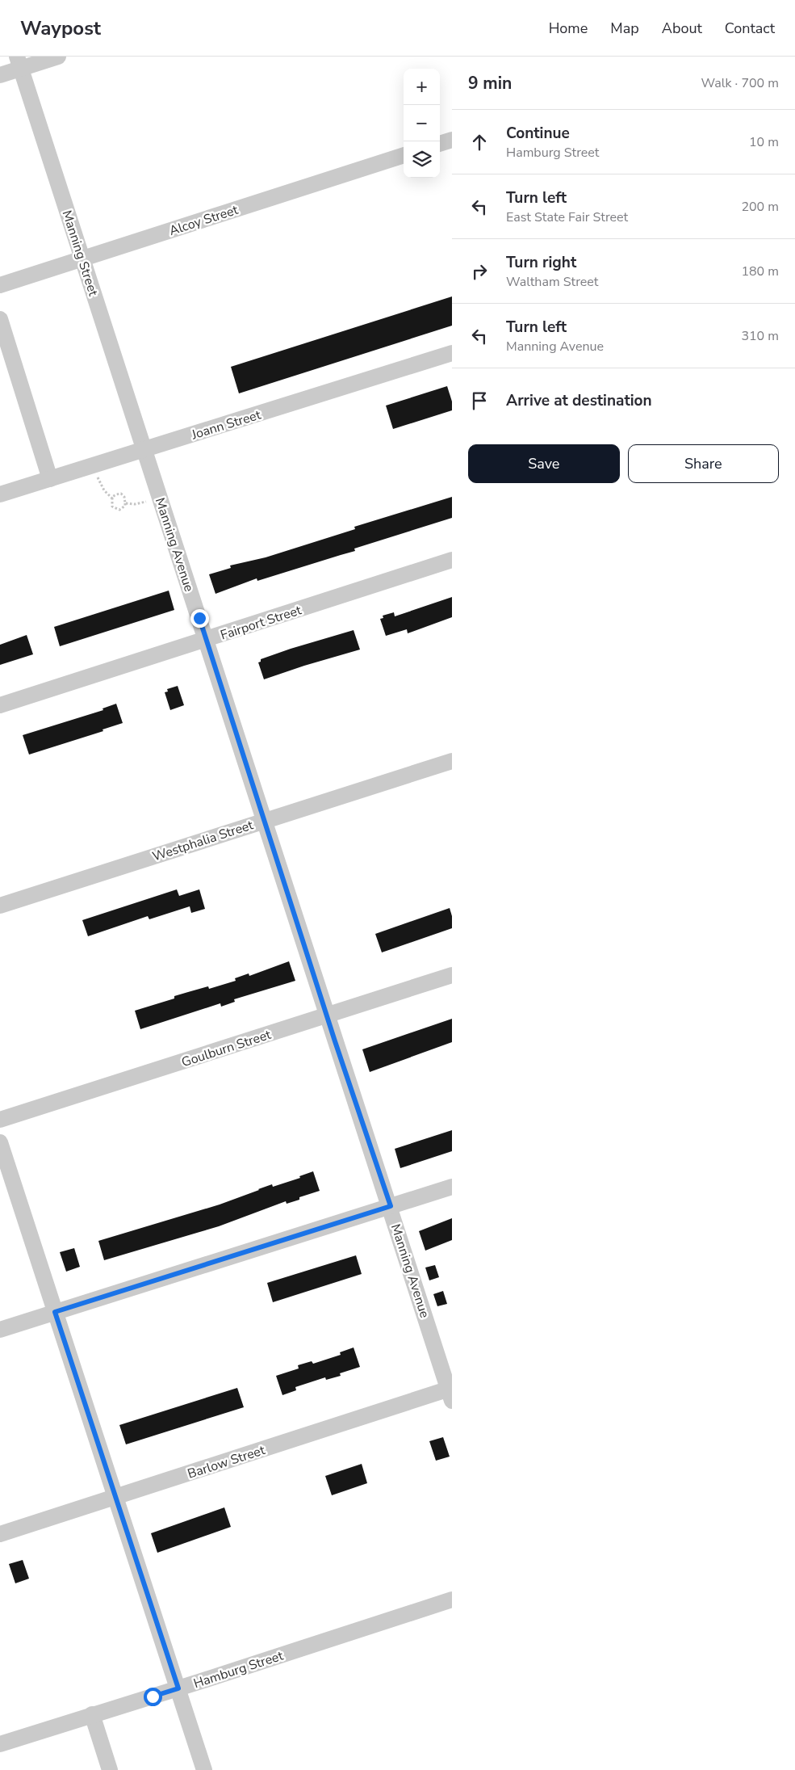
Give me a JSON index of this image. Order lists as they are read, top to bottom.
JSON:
{
  "streets": {
    "street": [
      "Alcoy Street",
      "Manning Street",
      "Joann Street",
      "Manning Avenue",
      "Fairport Street",
      "Westphalia Street",
      "Goulburn Street",
      "Barlow Street",
      "Hamburg Street"
    ]
  },
  "crossings": [
    ["Alcoy Street", "Manning Street"],
    ["Manning Street", "Joann Street"],
    ["Manning Street", "Manning Avenue"],
    ["Joann Street", "Manning Avenue"],
    ["Manning Avenue", "Fairport Street"],
    ["Manning Avenue", "Westphalia Street"],
    ["Manning Avenue", "Goulburn Street"],
    ["Manning Avenue", "Barlow Street"]
  ],
  "page": {
    "header": "Waypost",
    "nav": [
      "Home",
      "Map",
      "About",
      "Contact"
    ],
    "heading": ["9 min", "Walk · 700 m"],
    "map_buttons": ["+", "−"],
    "list": [
      ["Continue", "Hamburg Street", "10 m"],
      ["Turn left", "East State Fair Street", "200 m"],
      ["Turn right", "Waltham Street", "180 m"],
      ["Turn left", "Manning Avenue", "310 m"],
      "Arrive at destination"
    ],
    "buttons": ["Save", "Share"]
  }
}
